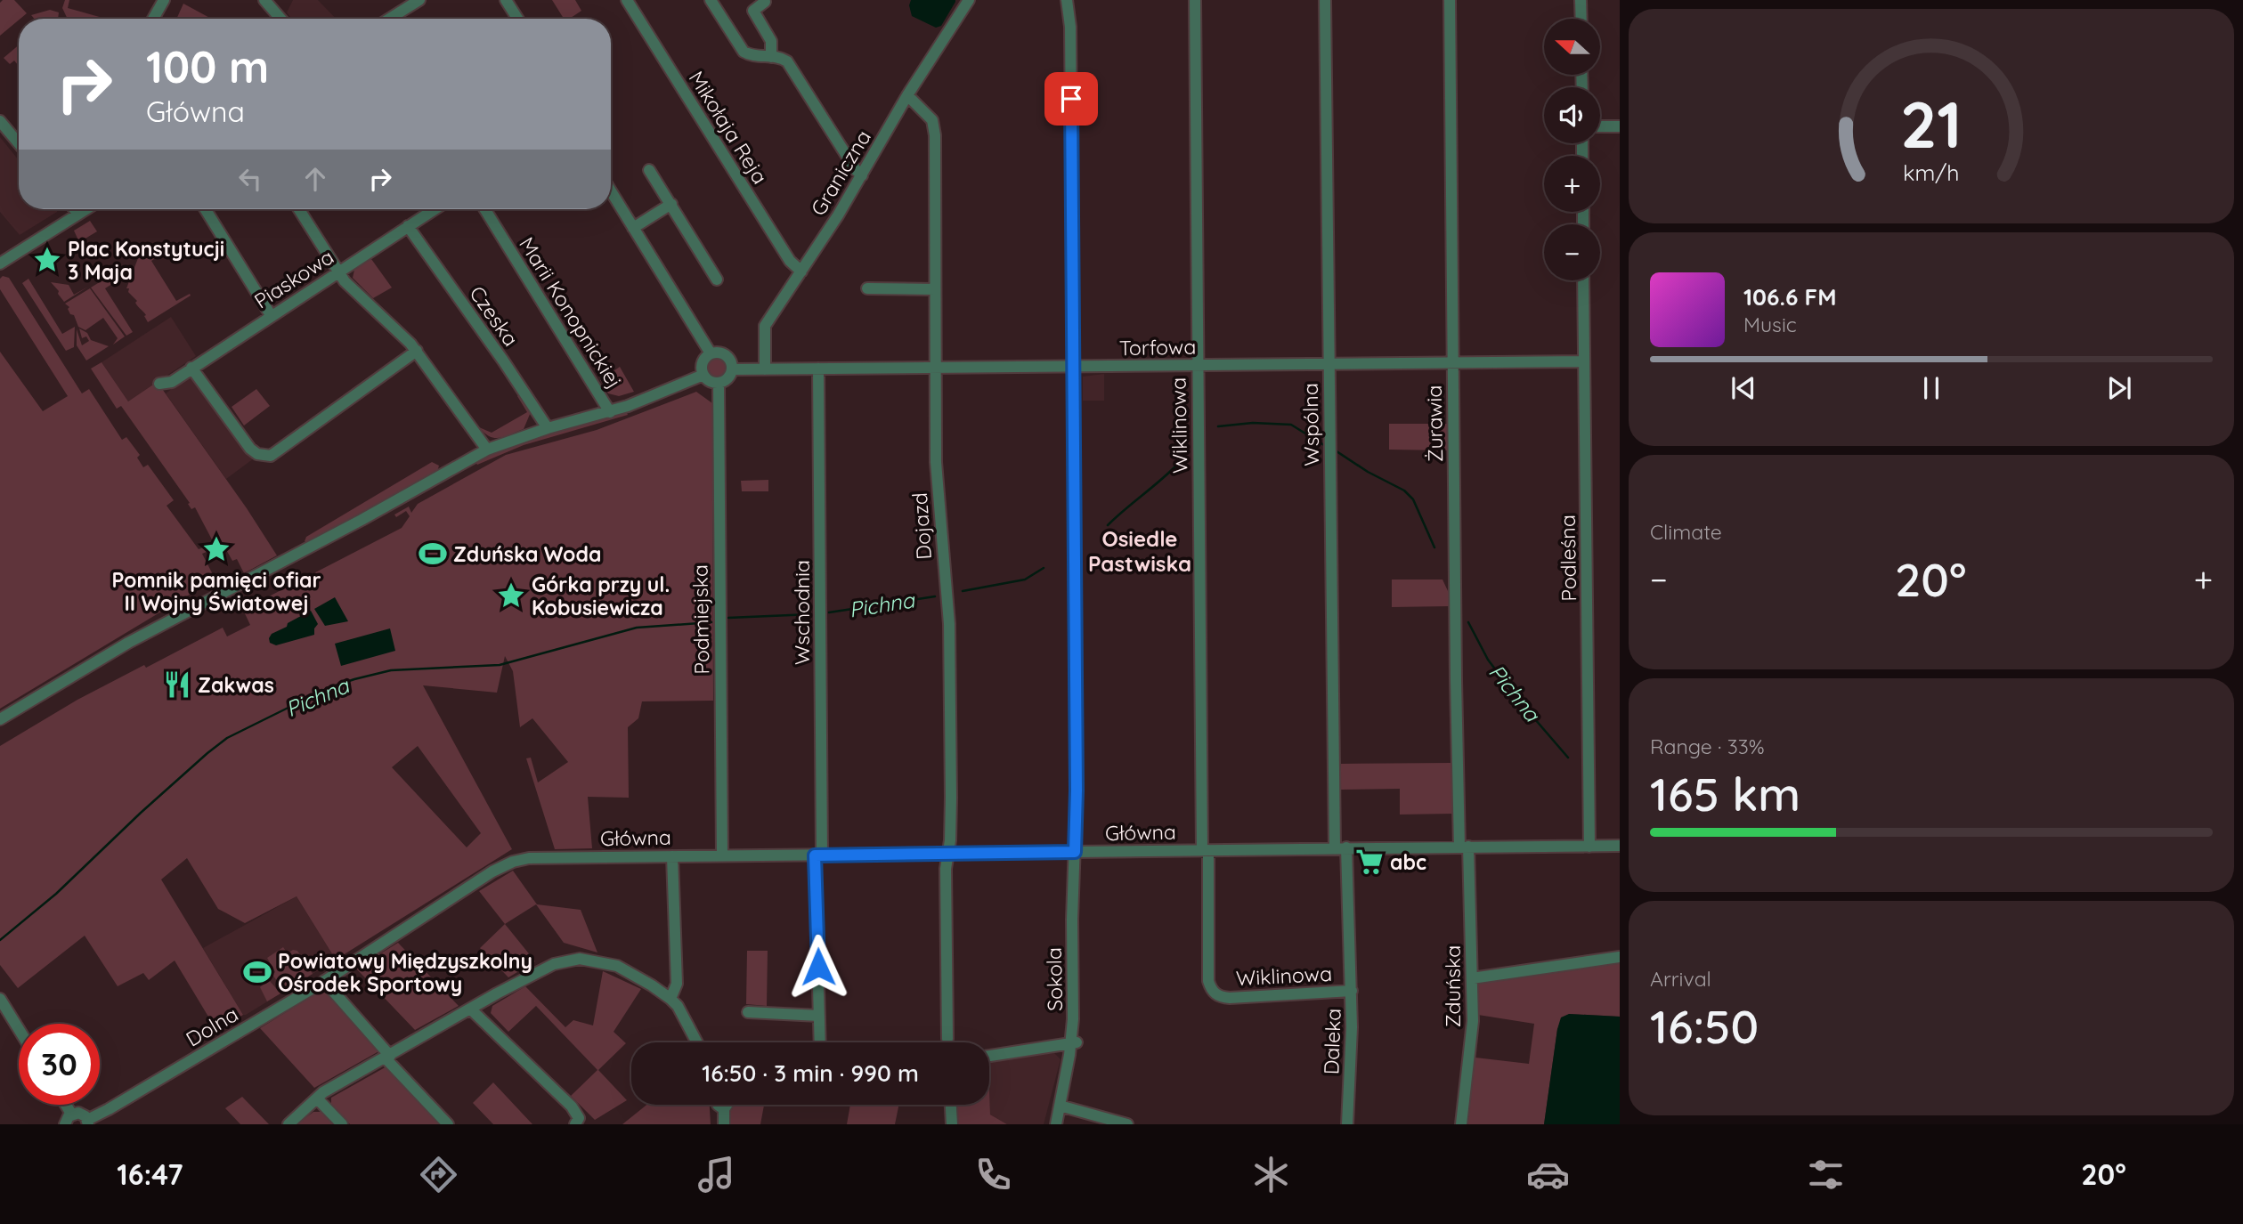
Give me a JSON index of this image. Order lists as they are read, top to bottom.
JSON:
{
  "streets": {
    "street": [
      "Mikołaja Reja",
      "Graniczna",
      "Piaskowa",
      "Marii Konopnickiej",
      "Czeska",
      "Torfowa",
      "Żurawia",
      "Wspólna",
      "Wiklinowa",
      "Dojazd",
      "Podleśna",
      "Wschodnia",
      "Podmiejska",
      "Główna",
      "Sokola",
      "Zduńska",
      "Dolna",
      "Daleka"
    ]
  },
  "crossings": [
    ["Mikołaja Reja", "Graniczna"],
    ["Graniczna", "Torfowa"],
    ["Graniczna", "Dojazd"],
    ["Piaskowa", "Czeska"],
    ["Torfowa", "Żurawia"],
    ["Torfowa", "Wspólna"],
    ["Torfowa", "Wiklinowa"],
    ["Torfowa", "Dojazd"],
    ["Torfowa", "Podleśna"],
    ["Torfowa", "Wschodnia"],
    ["Torfowa", "Podmiejska"],
    ["Torfowa", "Sokola"],
    ["Żurawia", "Główna"],
    ["Żurawia", "Zduńska"],
    ["Wspólna", "Główna"],
    ["Wiklinowa", "Główna"],
    ["Wiklinowa", "Daleka"],
    ["Dojazd", "Główna"],
    ["Podleśna", "Główna"],
    ["Wschodnia", "Główna"],
    ["Podmiejska", "Główna"],
    ["Główna", "Sokola"],
    ["Główna", "Zduńska"],
    ["Główna", "Dolna"],
    ["Główna", "Daleka"]
  ],
  "districts": ["Osiedle Pastwiska"],
  "water": ["Pichna"],
  "places": {
    "place": ["Plac Konstytucji 3 Maja", "Pomnik pamięci ofiar II Wojny Światowej", "Górka przy ul. Kobusiewicza"],
    "sports": ["Zduńska Woda", "Powiatowy Międzyszkolny Ośrodek Sportowy"],
    "restaurant": ["Zakwas"],
    "supermarket": ["abc"]
  },
  "north": "left",
  "page": {
    "map_buttons": ["+", "−"],
    "turn": ["100 m", "Główna"],
    "song": ["106.6 FM", "Music"],
    "tile": [
      "Climate",
      ["Range · 33%", "165 km"],
      ["Arrival", "16:50"]
    ],
    "heat": ["−", "20°", "+"],
    "limit": "30",
    "trip": "16:50 · 3 min · 990 m",
    "tabs": ["16:47", "20°"],
    "gauge": ["21", "km/h"]
  }
}
